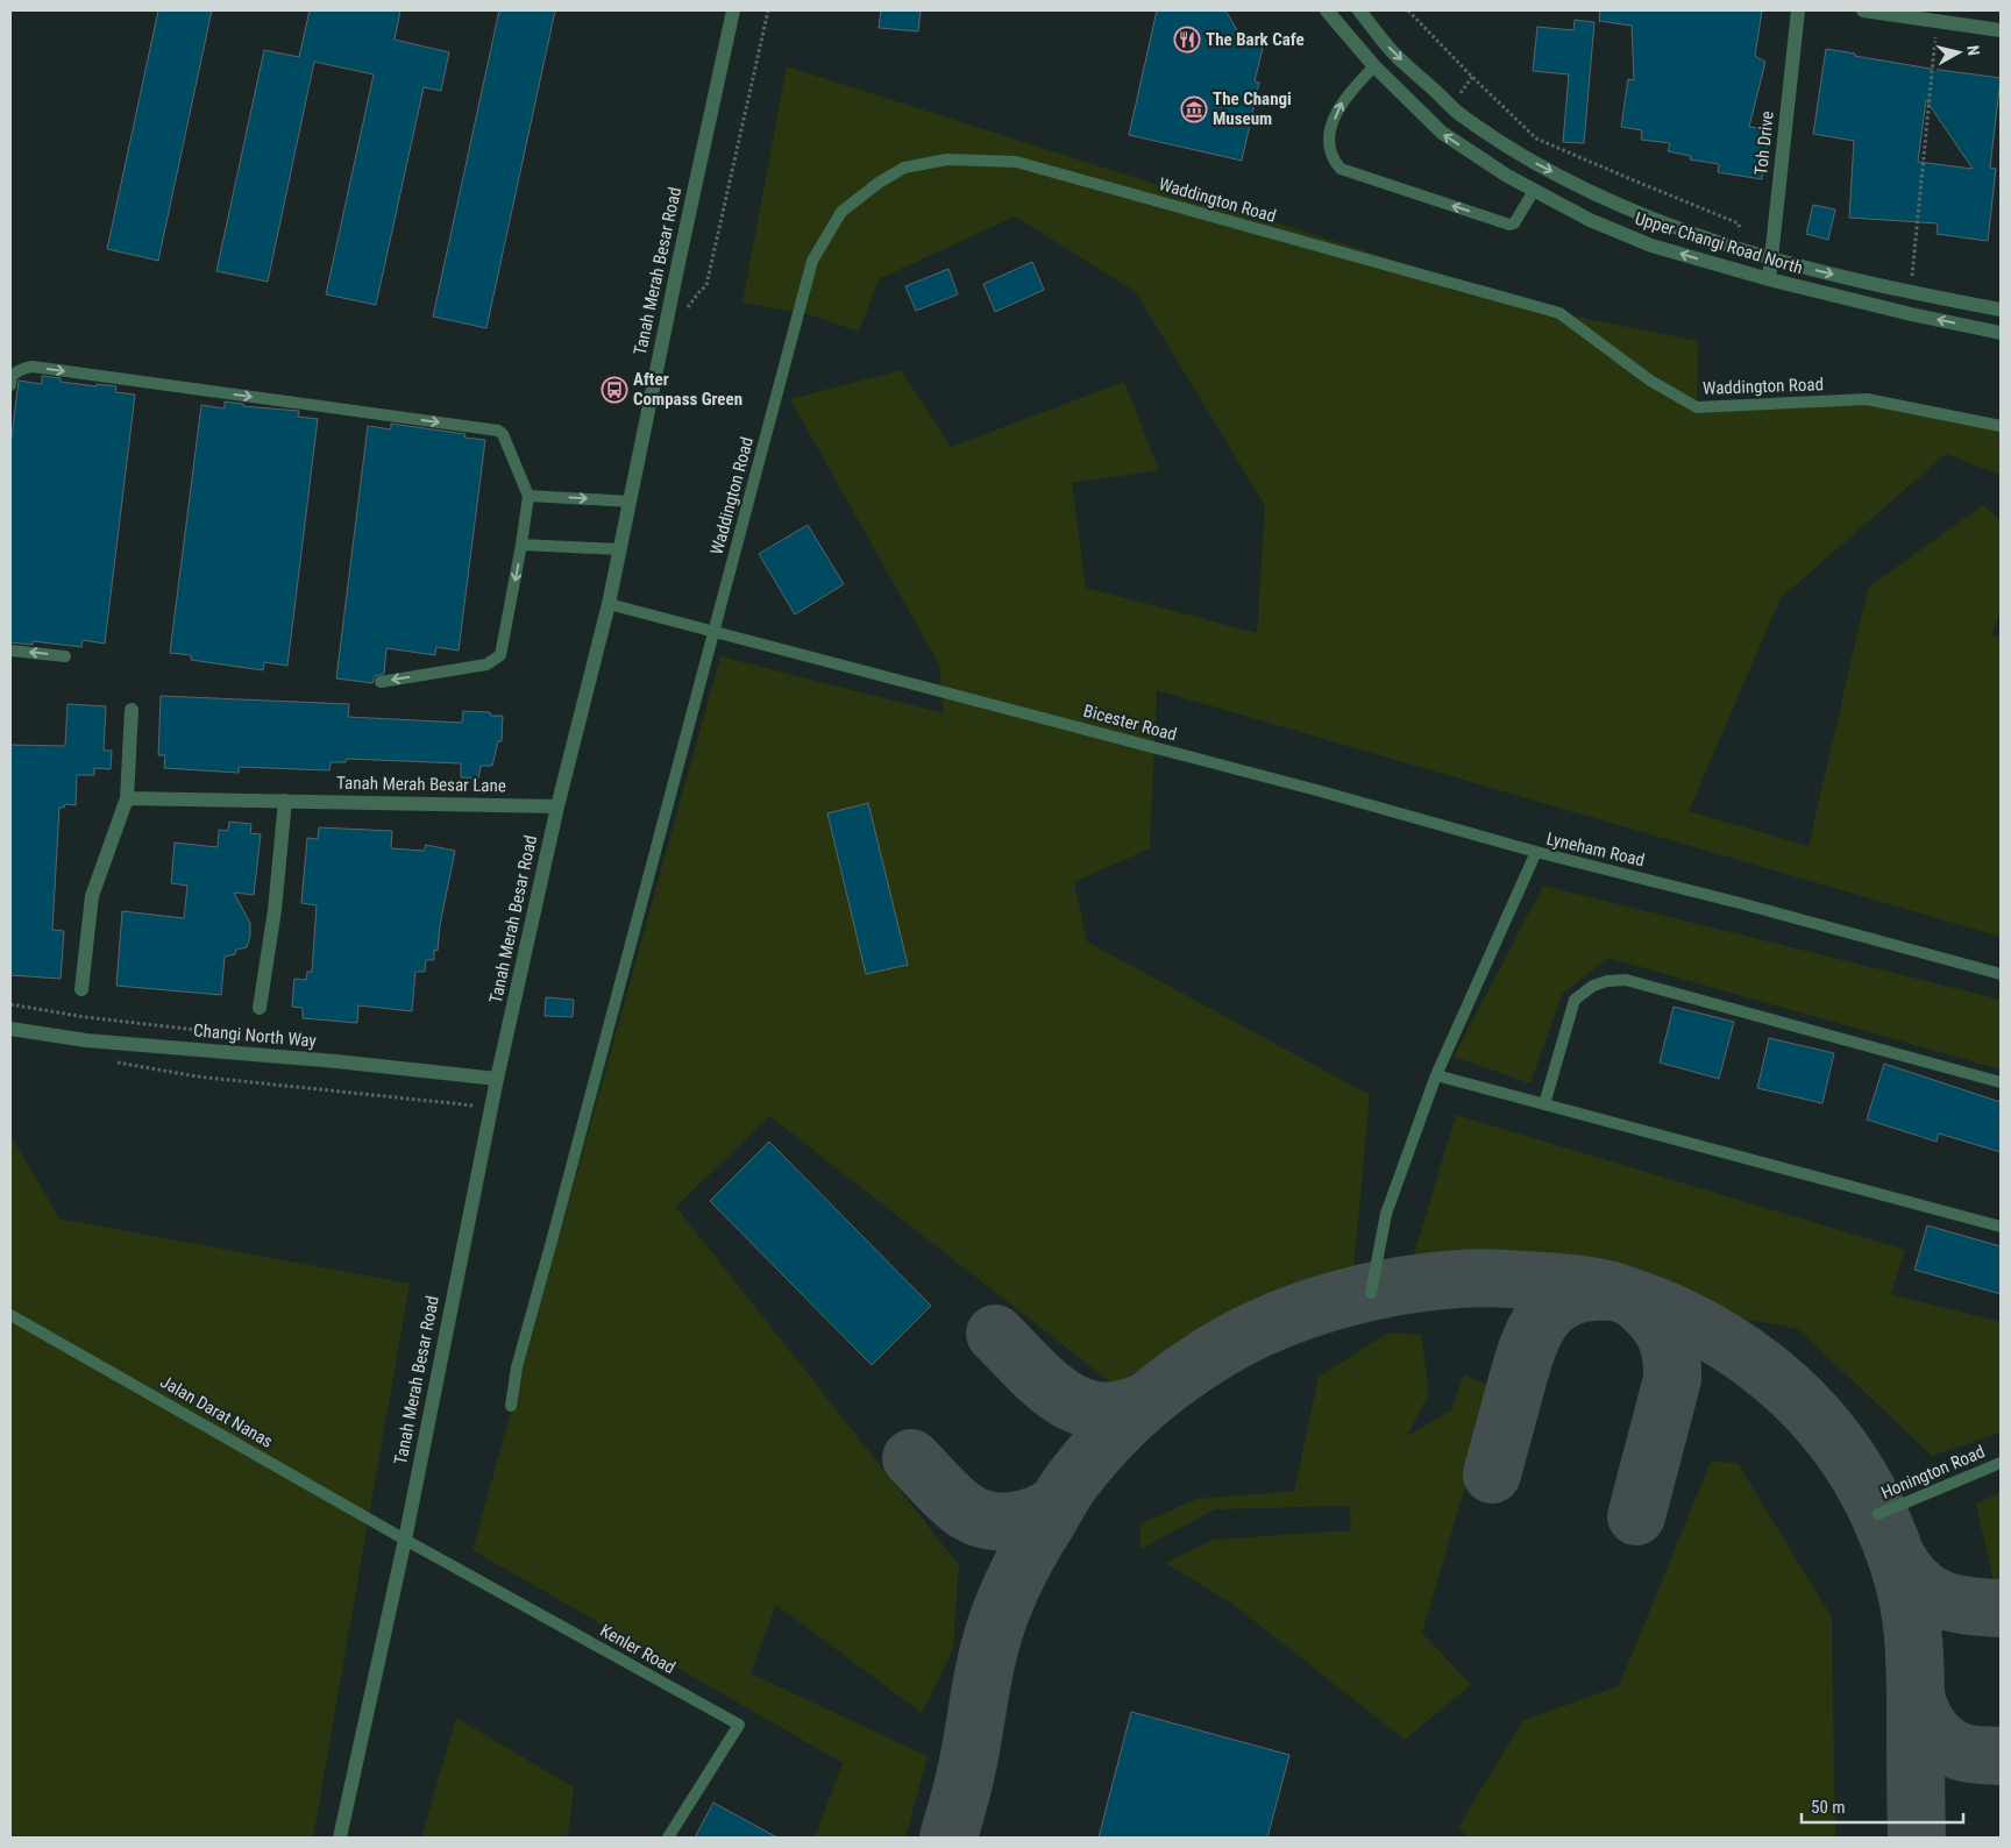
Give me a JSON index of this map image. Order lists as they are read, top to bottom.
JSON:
{
  "streets": {
    "street": [
      "Toh Drive",
      "Upper Changi Road North",
      "Tanah Merah Besar Road",
      "Tanah Merah Besar Lane",
      "Changi North Way"
    ],
    "lane": [
      "Waddington Road",
      "Bicester Road",
      "Lyneham Road",
      "Jalan Darat Nanas",
      "Honington Road",
      "Kenler Road"
    ]
  },
  "crossings": [
    ["Toh Drive", "Upper Changi Road North"],
    ["Waddington Road", "Bicester Road"],
    ["Tanah Merah Besar Road", "Bicester Road"],
    ["Tanah Merah Besar Road", "Tanah Merah Besar Lane"],
    ["Tanah Merah Besar Road", "Changi North Way"],
    ["Tanah Merah Besar Road", "Jalan Darat Nanas"],
    ["Tanah Merah Besar Road", "Kenler Road"],
    ["Bicester Road", "Lyneham Road"],
    ["Jalan Darat Nanas", "Kenler Road"]
  ],
  "places": {
    "restaurant": ["The Bark Cafe"],
    "museum": ["The Changi Museum"],
    "bus stop": ["After Compass Green"]
  },
  "scale_bar": "50 m",
  "north": "right"
}
